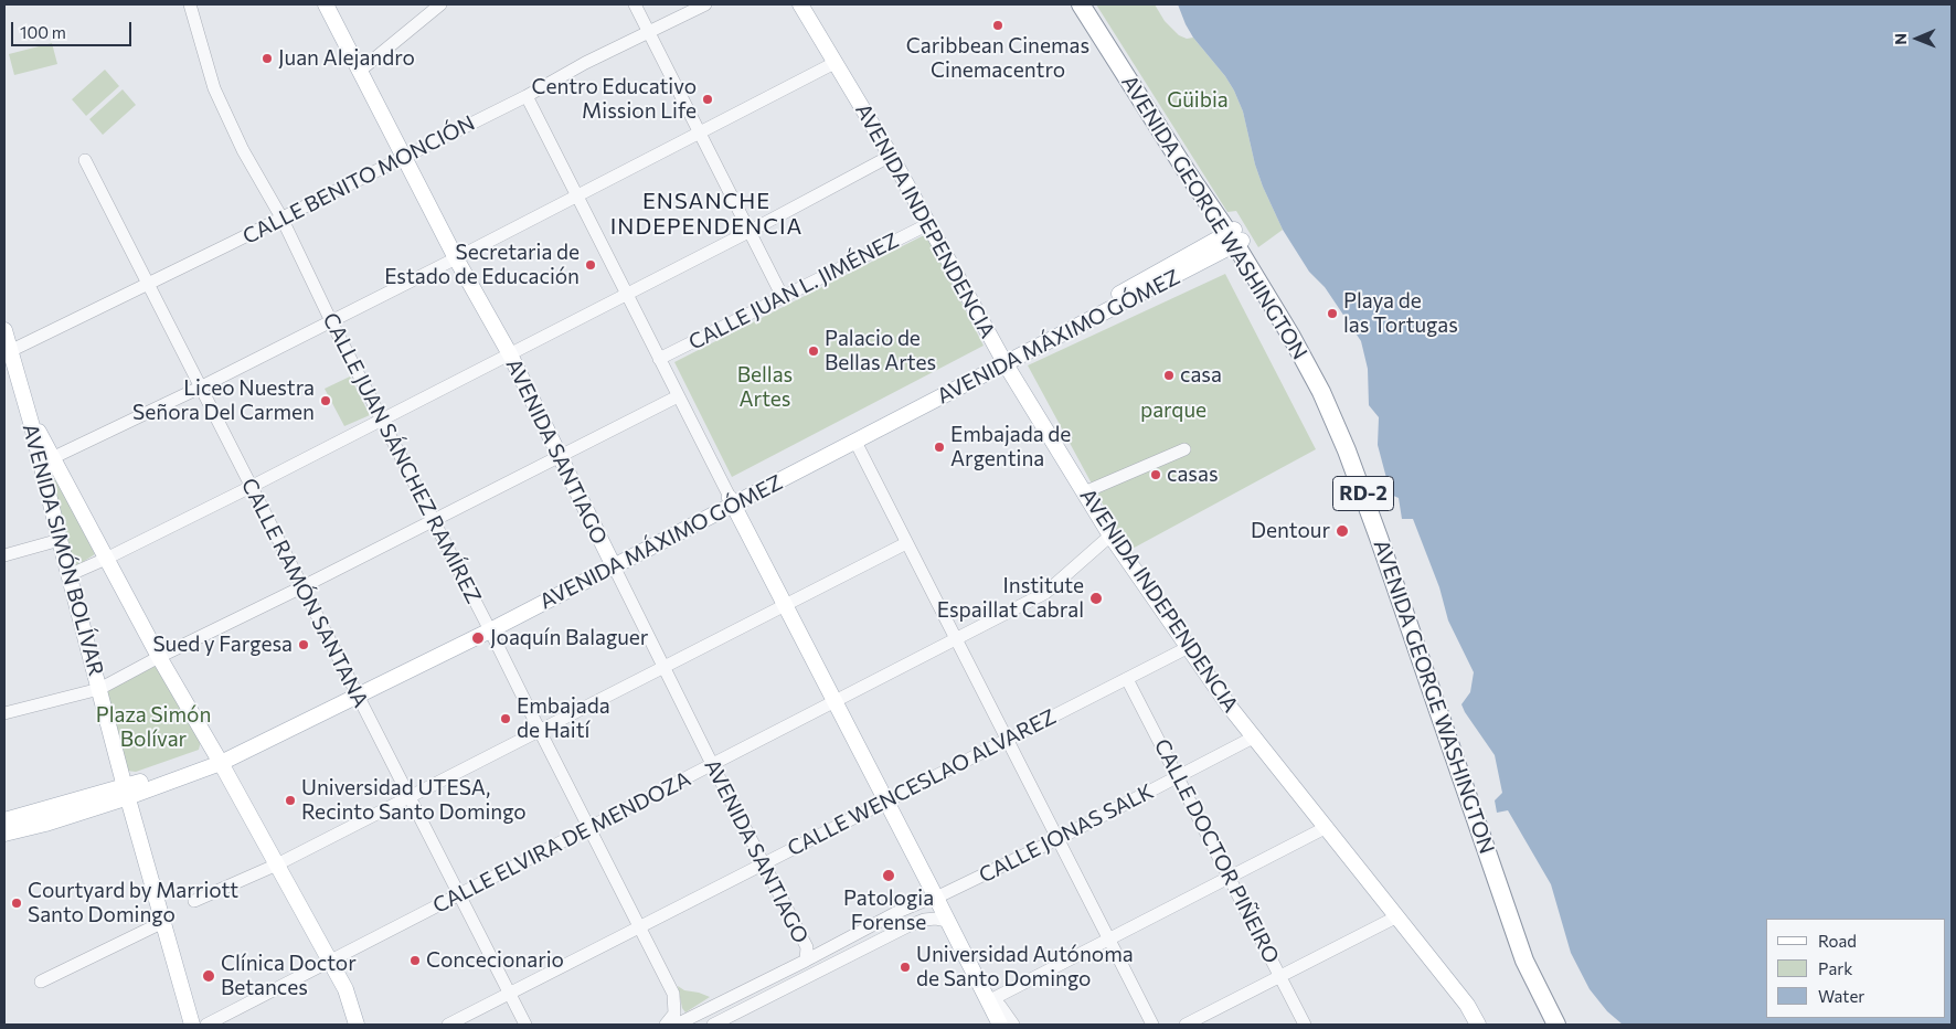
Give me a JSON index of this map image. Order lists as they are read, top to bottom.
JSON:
{
  "streets": {
    "highway": ["AVENIDA GEORGE WASHINGTON", "RD-2"],
    "main road": [
      "AVENIDA INDEPENDENCIA",
      "AVENIDA MÁXIMO GÓMEZ",
      "AVENIDA SANTIAGO",
      "AVENIDA SIMÓN BOLÍVAR"
    ],
    "street": [
      "CALLE BENITO MONCIÓN",
      "CALLE JUAN L. JIMÉNEZ",
      "CALLE JUAN SÁNCHEZ RAMÍREZ",
      "CALLE RAMÓN SANTANA",
      "CALLE WENCESLAO ALVAREZ",
      "CALLE JONAS SALK",
      "CALLE ELVIRA DE MENDOZA",
      "CALLE DOCTOR PIÑEIRO"
    ]
  },
  "crossings": [
    ["CALLE BENITO MONCIÓN", "AVENIDA SANTIAGO"],
    ["CALLE BENITO MONCIÓN", "CALLE JUAN SÁNCHEZ RAMÍREZ"],
    ["CALLE BENITO MONCIÓN", "AVENIDA SIMÓN BOLÍVAR"],
    ["CALLE BENITO MONCIÓN", "CALLE RAMÓN SANTANA"],
    ["AVENIDA GEORGE WASHINGTON", "AVENIDA MÁXIMO GÓMEZ"],
    ["AVENIDA INDEPENDENCIA", "CALLE JUAN L. JIMÉNEZ"],
    ["AVENIDA INDEPENDENCIA", "AVENIDA MÁXIMO GÓMEZ"],
    ["AVENIDA INDEPENDENCIA", "CALLE WENCESLAO ALVAREZ"],
    ["AVENIDA INDEPENDENCIA", "CALLE JONAS SALK"],
    ["AVENIDA INDEPENDENCIA", "CALLE ELVIRA DE MENDOZA"],
    ["AVENIDA MÁXIMO GÓMEZ", "AVENIDA SANTIAGO"],
    ["AVENIDA MÁXIMO GÓMEZ", "CALLE JUAN SÁNCHEZ RAMÍREZ"],
    ["AVENIDA MÁXIMO GÓMEZ", "AVENIDA SIMÓN BOLÍVAR"],
    ["AVENIDA MÁXIMO GÓMEZ", "CALLE RAMÓN SANTANA"],
    ["AVENIDA SANTIAGO", "CALLE WENCESLAO ALVAREZ"],
    ["AVENIDA SANTIAGO", "CALLE JONAS SALK"],
    ["AVENIDA SANTIAGO", "CALLE ELVIRA DE MENDOZA"],
    ["CALLE JUAN SÁNCHEZ RAMÍREZ", "CALLE WENCESLAO ALVAREZ"],
    ["CALLE JUAN SÁNCHEZ RAMÍREZ", "CALLE ELVIRA DE MENDOZA"],
    ["CALLE RAMÓN SANTANA", "CALLE WENCESLAO ALVAREZ"],
    ["CALLE RAMÓN SANTANA", "CALLE ELVIRA DE MENDOZA"],
    ["CALLE WENCESLAO ALVAREZ", "CALLE DOCTOR PIÑEIRO"],
    ["CALLE JONAS SALK", "CALLE DOCTOR PIÑEIRO"]
  ],
  "districts": ["ENSANCHE INDEPENDENCIA"],
  "parks": [
    "Güibia",
    "Bellas Artes",
    "parque",
    "Plaza Simón Bolívar"
  ],
  "places": [
    "Caribbean Cinemas Cinemacentro",
    "Juan Alejandro",
    "Centro Educativo Mission Life",
    "Secretaria de Estado de Educación",
    "Playa de las Tortugas",
    "Palacio de Bellas Artes",
    "casa",
    "Liceo Nuestra Señora Del Carmen",
    "Embajada de Argentina",
    "casas",
    "Dentour",
    "Institute Espaillat Cabral",
    "Joaquín Balaguer",
    "Sued y Fargesa",
    "Embajada de Haití",
    "Universidad UTESA, Recinto Santo Domingo",
    "Patologia Forense",
    "Courtyard by Marriott Santo Domingo",
    "Concecionario",
    "Universidad Autónoma de Santo Domingo",
    "Clínica Doctor Betances"
  ],
  "legend": ["Road", "Park", "Water"],
  "scale_bar": "100 m",
  "north": "left"
}
